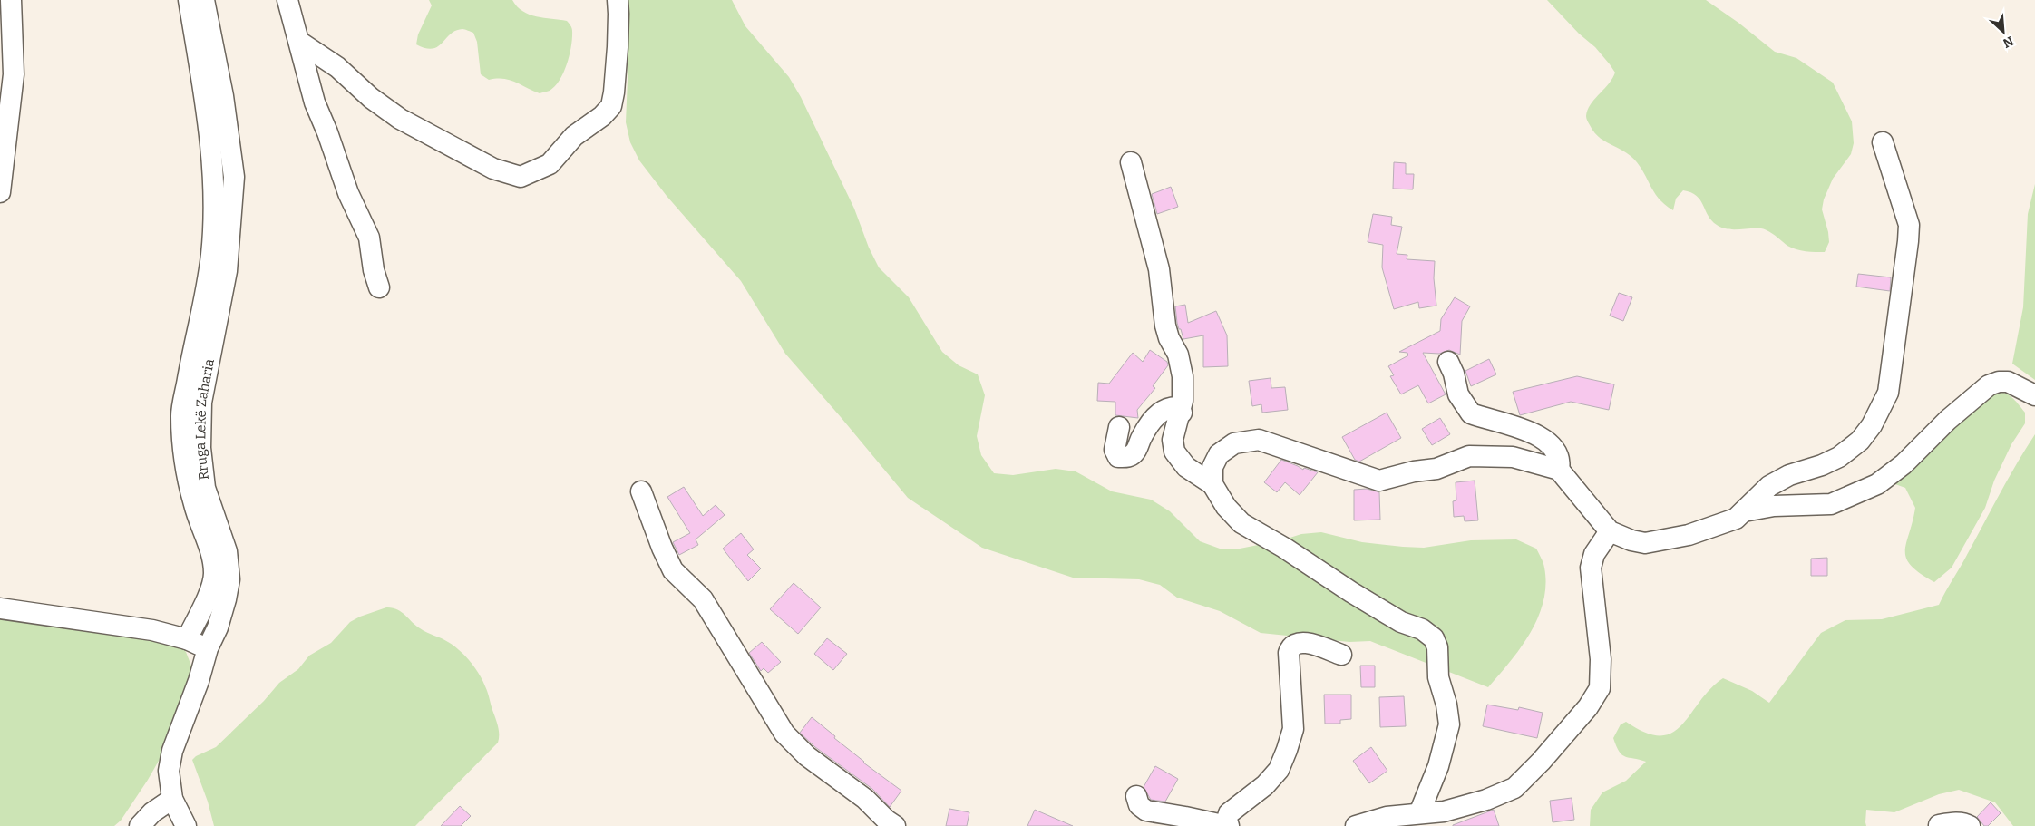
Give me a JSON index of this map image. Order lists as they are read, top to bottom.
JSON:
{
  "streets": {
    "street": ["Rruga Lekë Zaharia"]
  },
  "north": "bottom right"
}
